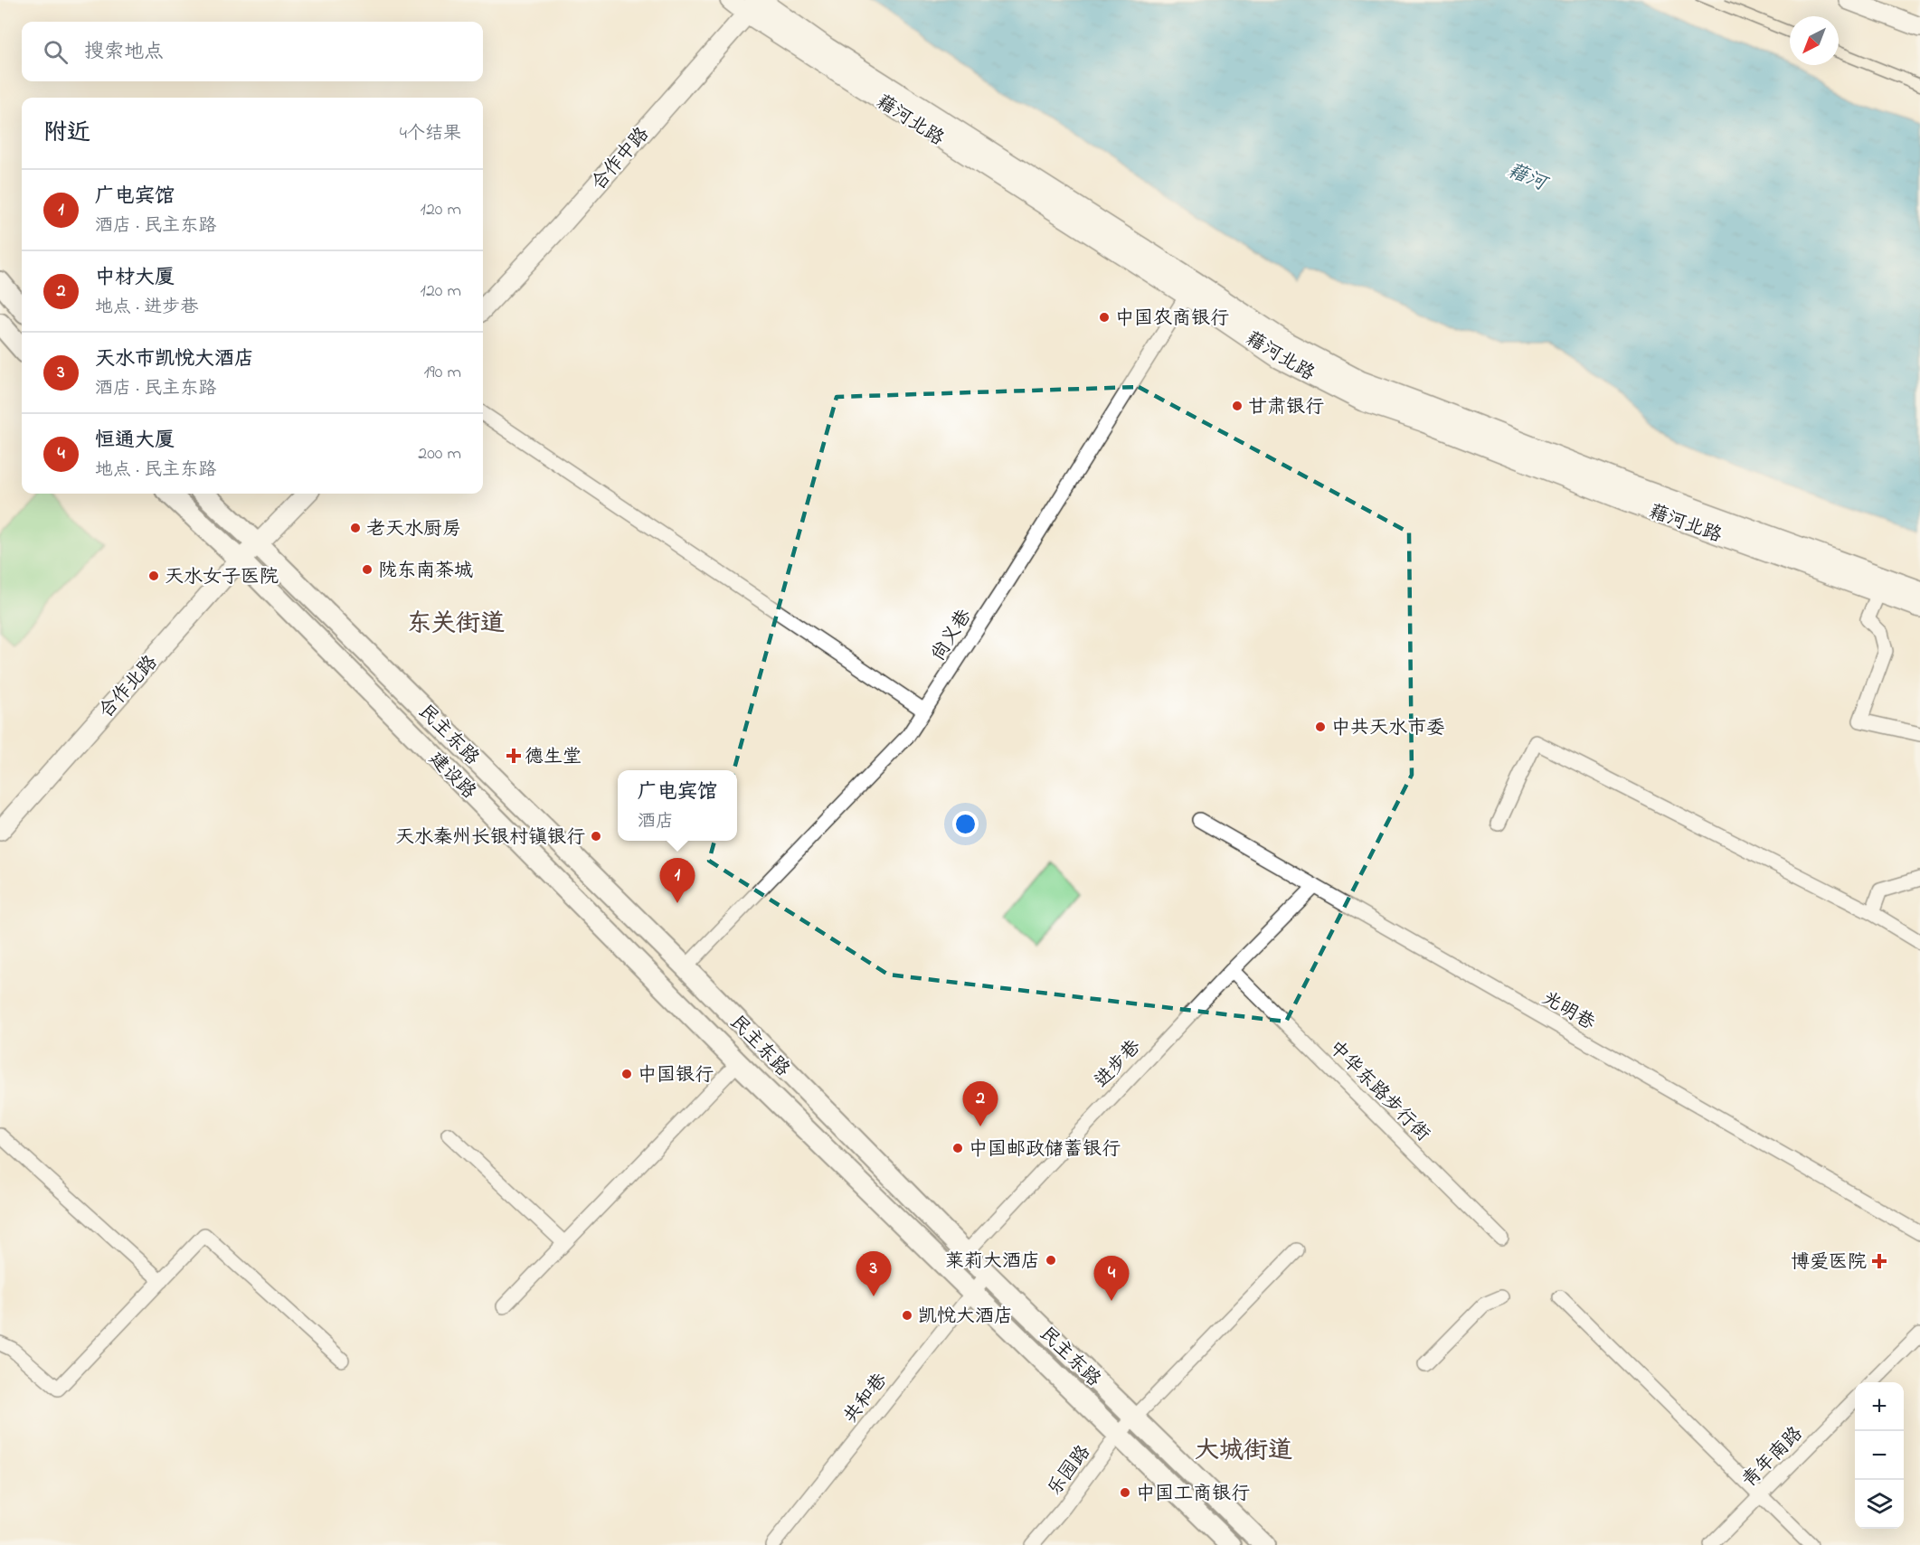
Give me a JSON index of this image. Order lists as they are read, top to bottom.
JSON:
{
  "streets": {
    "main road": [
      "藉河北路",
      "合作中路",
      "合作北路",
      "民主东路",
      "建设路"
    ],
    "street": [
      "尚义巷",
      "光明巷",
      "进步巷",
      "中华东路步行街",
      "共和巷",
      "青年南路",
      "乐园路"
    ]
  },
  "crossings": [
    ["藉河北路", "合作中路"],
    ["藉河北路", "尚义巷"],
    ["尚义巷", "民主东路"],
    ["合作北路", "民主东路"],
    ["合作北路", "建设路"],
    ["民主东路", "建设路"],
    ["民主东路", "进步巷"],
    ["民主东路", "共和巷"],
    ["民主东路", "乐园路"],
    ["光明巷", "进步巷"],
    ["进步巷", "中华东路步行街"]
  ],
  "districts": ["东关街道", "大城街道"],
  "water": ["藉河"],
  "places": {
    "other": [
      "中国农商银行",
      "甘肃银行",
      "老天水厨房",
      "陇东南茶城",
      "天水女子医院",
      "中共天水市委",
      "天水秦州长银村镇银行",
      "中国银行",
      "中国邮政储蓄银行",
      "莱莉大酒店",
      "凯悦大酒店",
      "中国工商银行"
    ],
    "health": ["德生堂", "博爱医院"]
  },
  "north": "bottom left",
  "page": {
    "search": "搜索地点",
    "heading": ["附近", "4个结果"],
    "list": [
      {
        "mark": "1",
        "name": "广电宾馆",
        "note": "酒店 · 民主东路",
        "value": "120 m"
      },
      {
        "mark": "2",
        "name": "中材大厦",
        "note": "地点 · 进步巷",
        "value": "120 m"
      },
      {
        "mark": "3",
        "name": "天水市凯悦大酒店",
        "note": "酒店 · 民主东路",
        "value": "190 m"
      },
      {
        "mark": "4",
        "name": "恒通大厦",
        "note": "地点 · 民主东路",
        "value": "200 m"
      }
    ],
    "popup": ["广电宾馆", "酒店"],
    "pins": [
      "1",
      "2",
      "3",
      "4"
    ],
    "map_buttons": ["+", "−"]
  }
}
